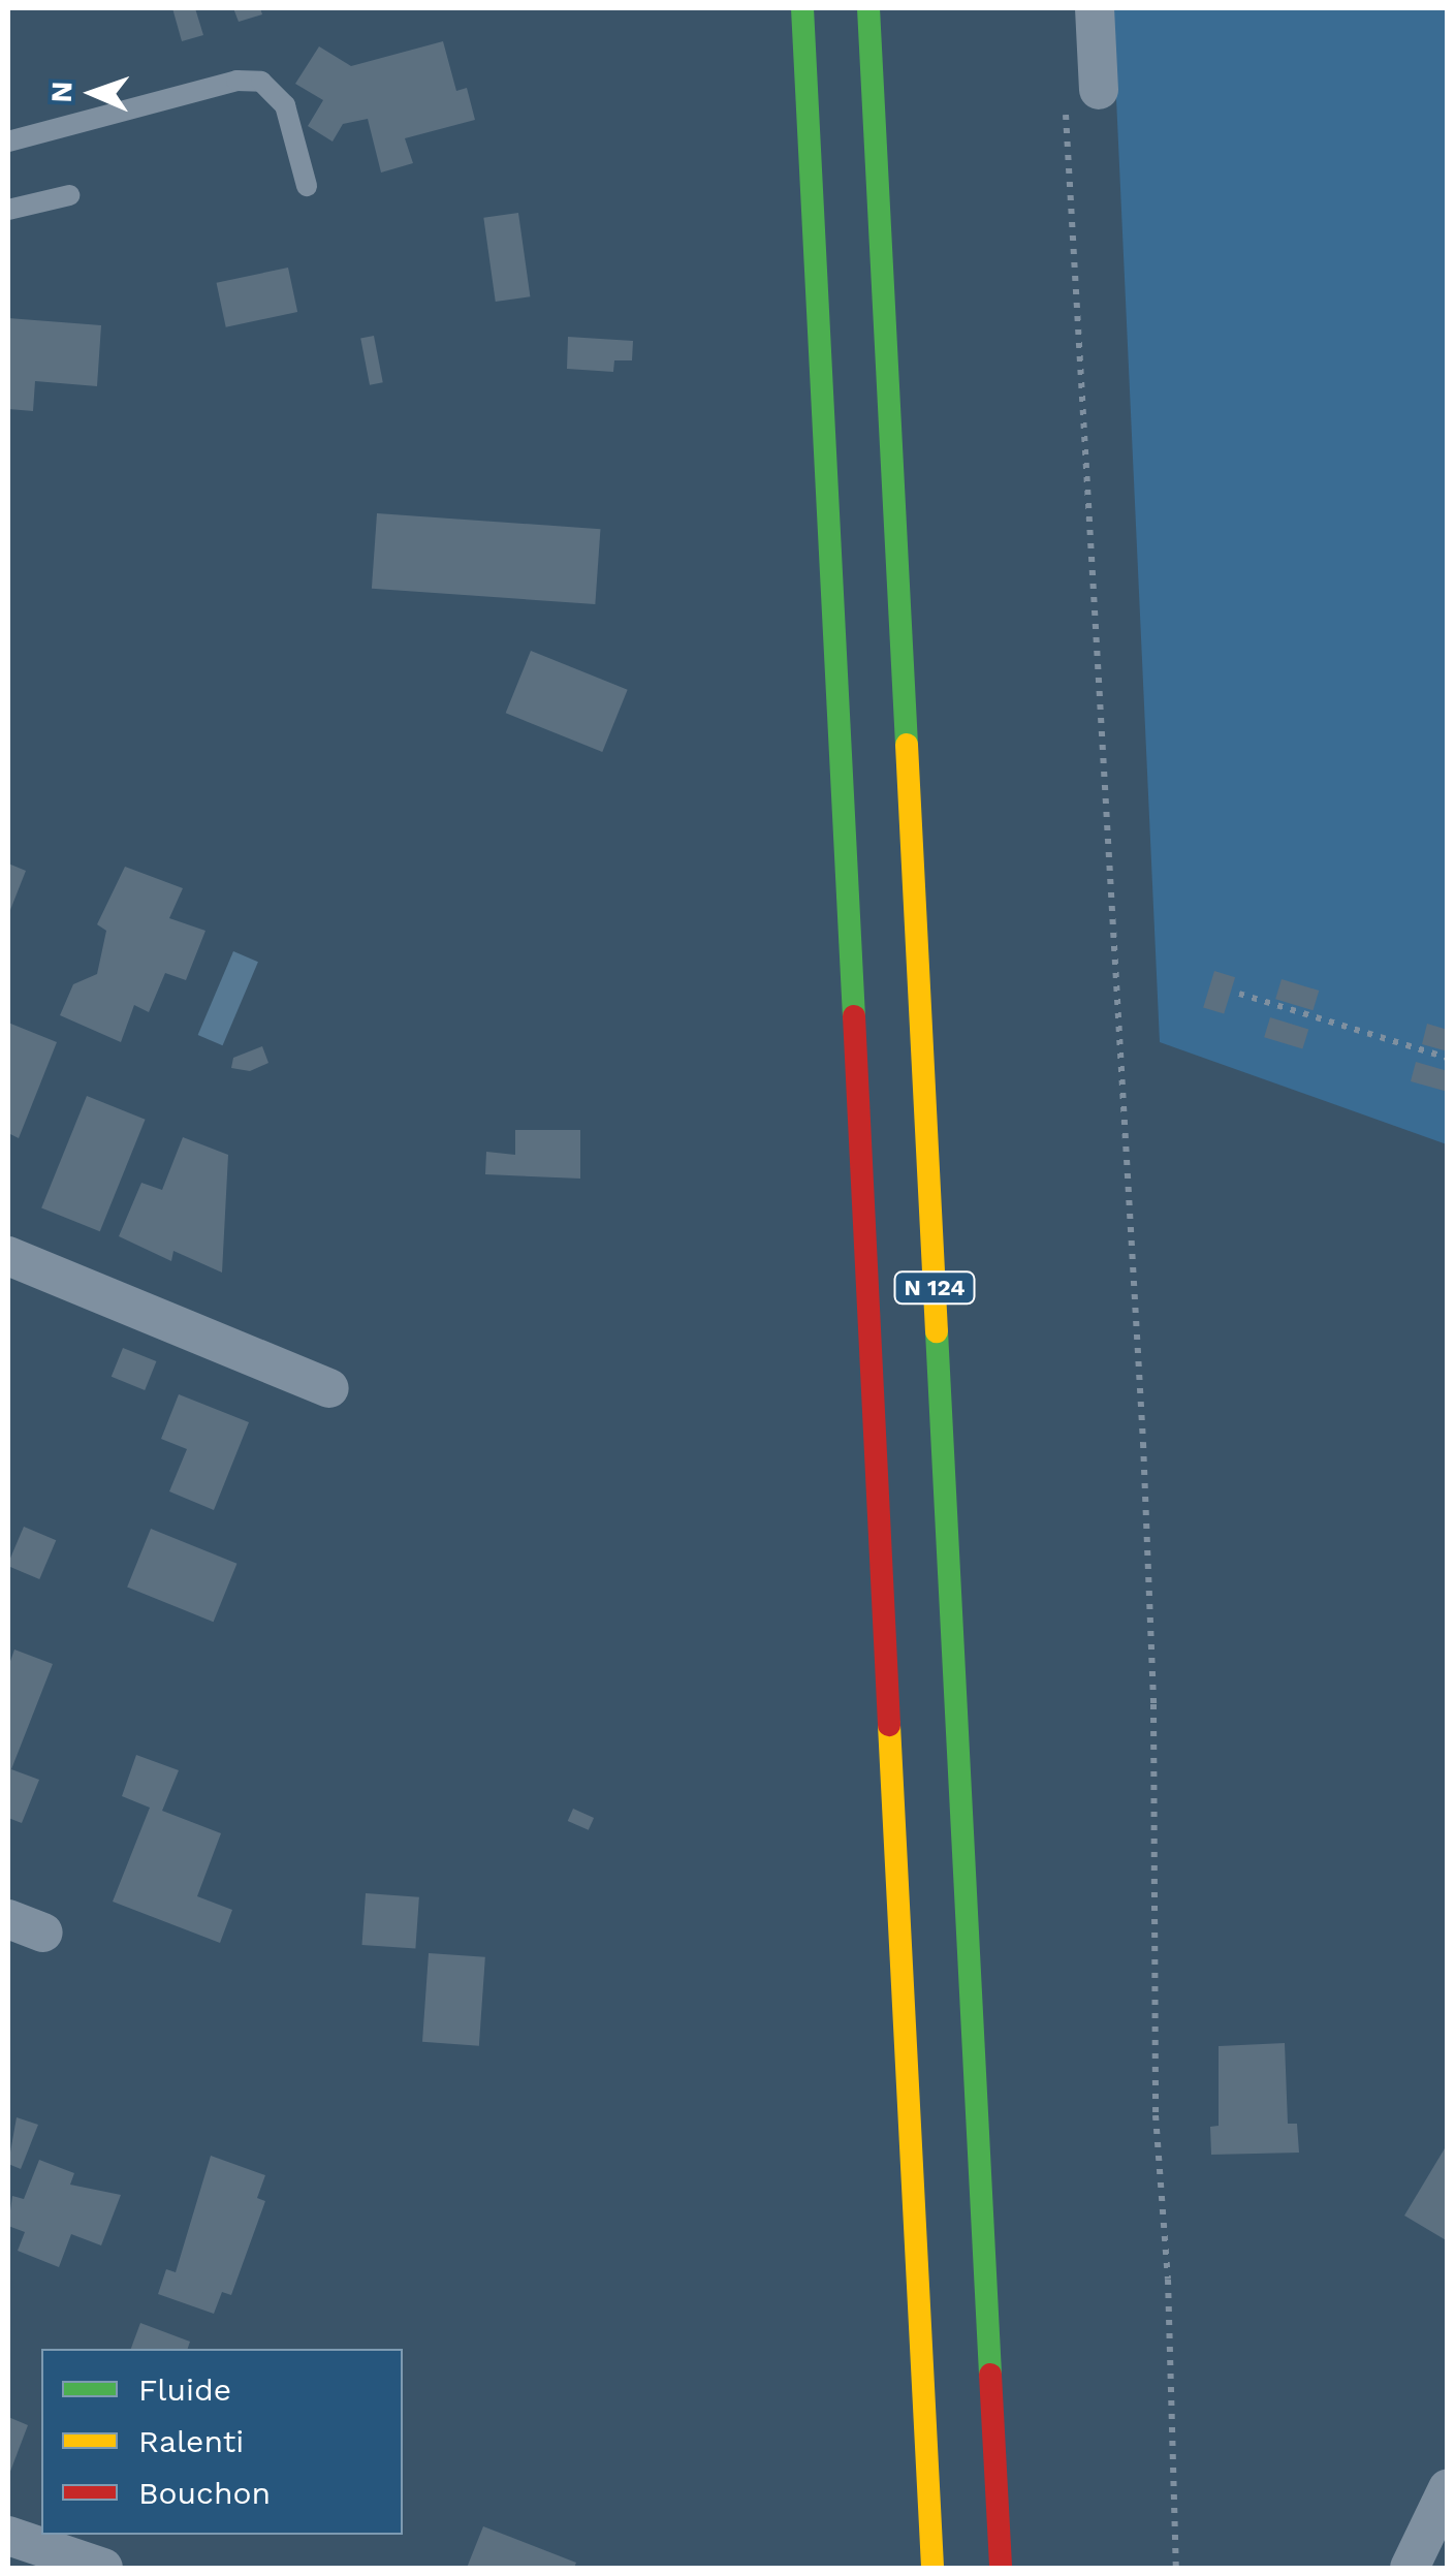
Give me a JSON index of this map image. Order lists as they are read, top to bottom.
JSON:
{
  "streets": {
    "highway": ["N 124"]
  },
  "legend": ["Fluide", "Ralenti", "Bouchon"],
  "north": "left"
}
